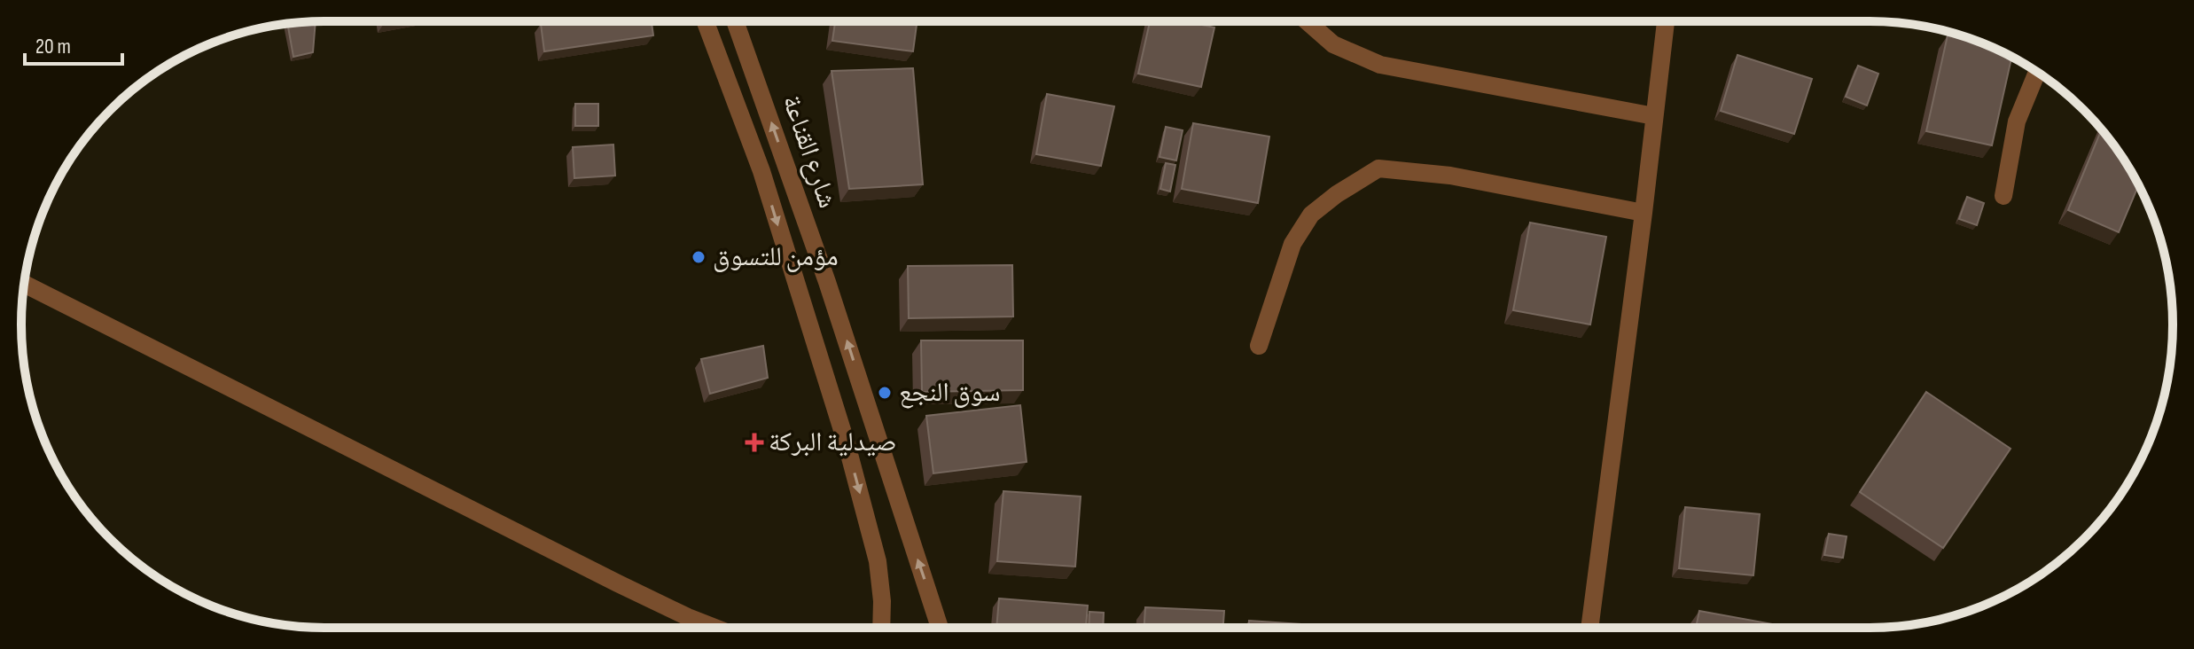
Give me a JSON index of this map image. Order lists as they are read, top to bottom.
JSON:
{
  "streets": {
    "street": ["شارع القناعة"]
  },
  "places": {
    "other": ["مؤمن للتسوق", "سوق النجع"],
    "health": ["صيدلية البركة"]
  },
  "scale_bar": "20 m"
}
